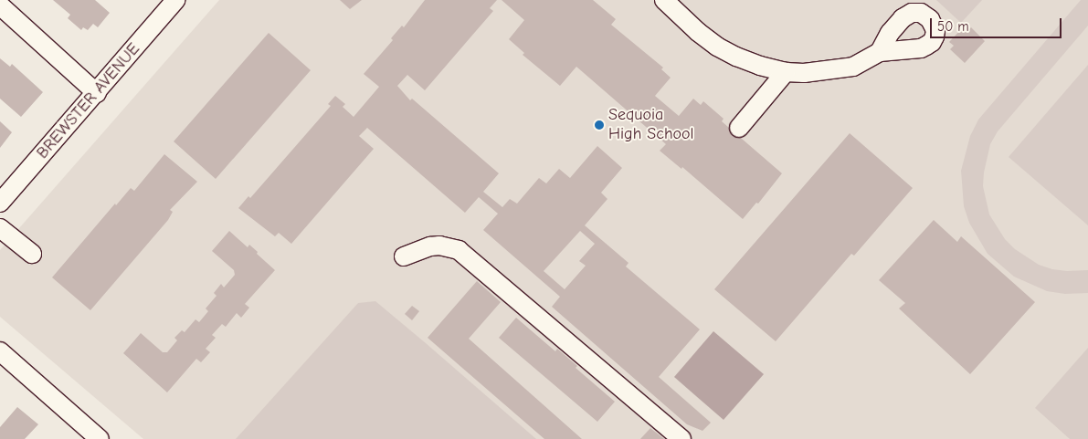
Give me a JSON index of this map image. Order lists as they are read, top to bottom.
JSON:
{
  "streets": {
    "street": ["BREWSTER AVENUE"]
  },
  "places": ["Sequoia High School"],
  "scale_bar": "50 m"
}
